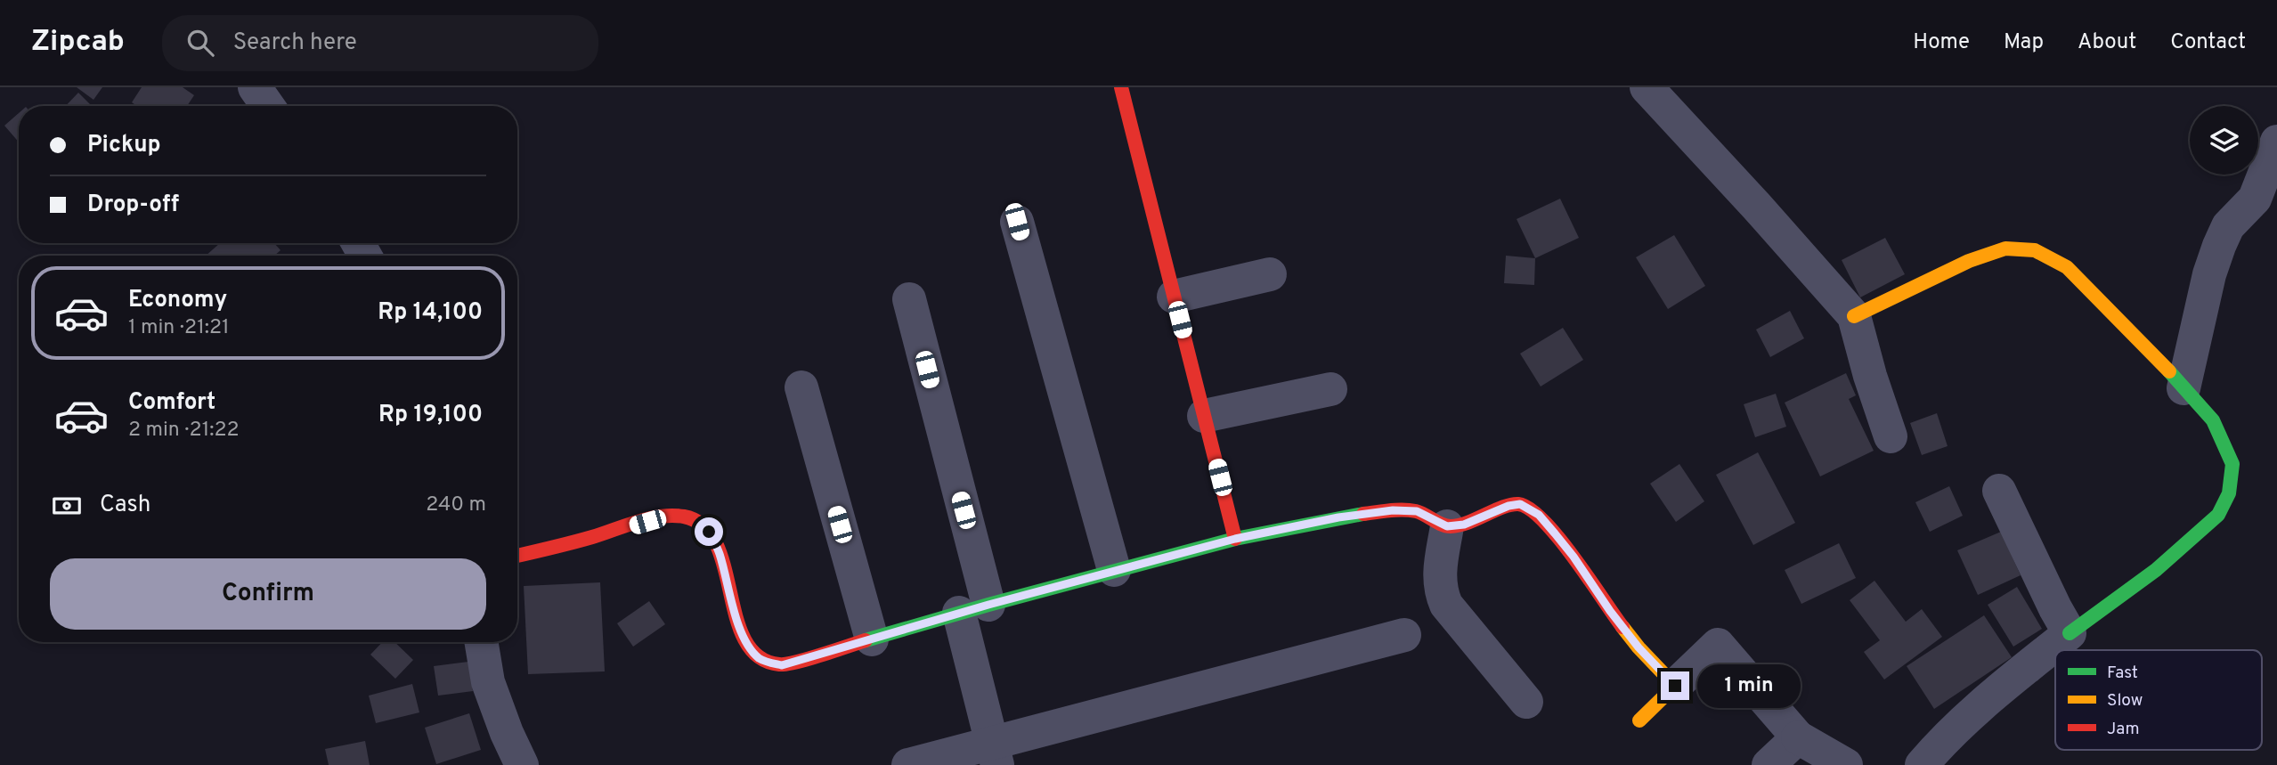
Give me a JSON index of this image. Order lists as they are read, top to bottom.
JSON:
{
  "legend": ["Fast", "Slow", "Jam"],
  "page": {
    "header": "Zipcab",
    "search": "Search here",
    "nav": [
      "Home",
      "Map",
      "About",
      "Contact"
    ],
    "banner": ["Pickup", "Drop-off"],
    "list": [
      {
        "name": "Economy",
        "note": "1 min · 21:21",
        "value": "Rp 14,100"
      },
      {
        "name": "Comfort",
        "note": "2 min · 21:22",
        "value": "Rp 19,100"
      }
    ],
    "pay": ["Cash", "240 m"],
    "buttons": "Confirm",
    "bubble": "1 min"
  }
}
